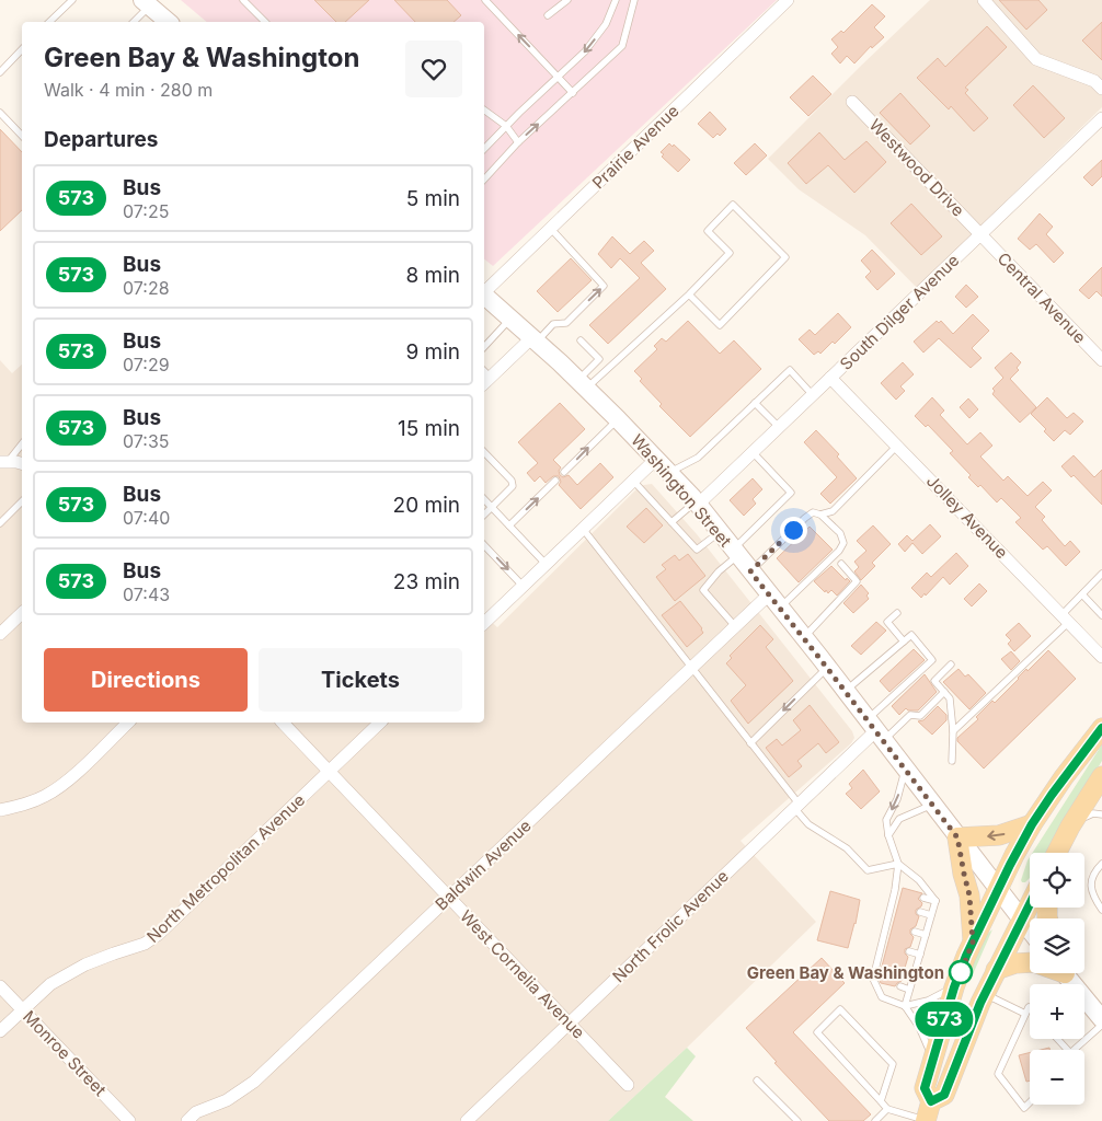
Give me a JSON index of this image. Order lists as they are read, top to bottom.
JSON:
{
  "streets": {
    "main road": ["Washington Street"],
    "street": [
      "Prairie Avenue",
      "Westwood Drive",
      "Central Avenue",
      "South Dilger Avenue",
      "Jolley Avenue",
      "Baldwin Avenue",
      "North Metropolitan Avenue",
      "North Frolic Avenue",
      "West Cornelia Avenue",
      "Monroe Street"
    ]
  },
  "crossings": [
    ["Westwood Drive", "Central Avenue"],
    ["Westwood Drive", "South Dilger Avenue"],
    ["Central Avenue", "South Dilger Avenue"],
    ["South Dilger Avenue", "Washington Street"],
    ["South Dilger Avenue", "Jolley Avenue"],
    ["Washington Street", "Baldwin Avenue"],
    ["Washington Street", "North Frolic Avenue"],
    ["Baldwin Avenue", "West Cornelia Avenue"],
    ["North Metropolitan Avenue", "West Cornelia Avenue"],
    ["North Metropolitan Avenue", "Monroe Street"],
    ["North Frolic Avenue", "West Cornelia Avenue"]
  ],
  "places": ["Green Bay & Washington"],
  "lines": ["bus line 573"],
  "page": {
    "on_map": "573",
    "heading": [
      ["Green Bay & Washington", "Walk · 4 min · 280 m"],
      "Departures"
    ],
    "list": [
      {
        "mark": "573",
        "name": "Bus",
        "note": "07:25",
        "value": "5 min"
      },
      {
        "mark": "573",
        "name": "Bus",
        "note": "07:28",
        "value": "8 min"
      },
      {
        "mark": "573",
        "name": "Bus",
        "note": "07:29",
        "value": "9 min"
      },
      {
        "mark": "573",
        "name": "Bus",
        "note": "07:35",
        "value": "15 min"
      },
      {
        "mark": "573",
        "name": "Bus",
        "note": "07:40",
        "value": "20 min"
      },
      {
        "mark": "573",
        "name": "Bus",
        "note": "07:43",
        "value": "23 min"
      }
    ],
    "buttons": ["Directions", "Tickets"],
    "map_buttons": ["+", "−"]
  }
}
